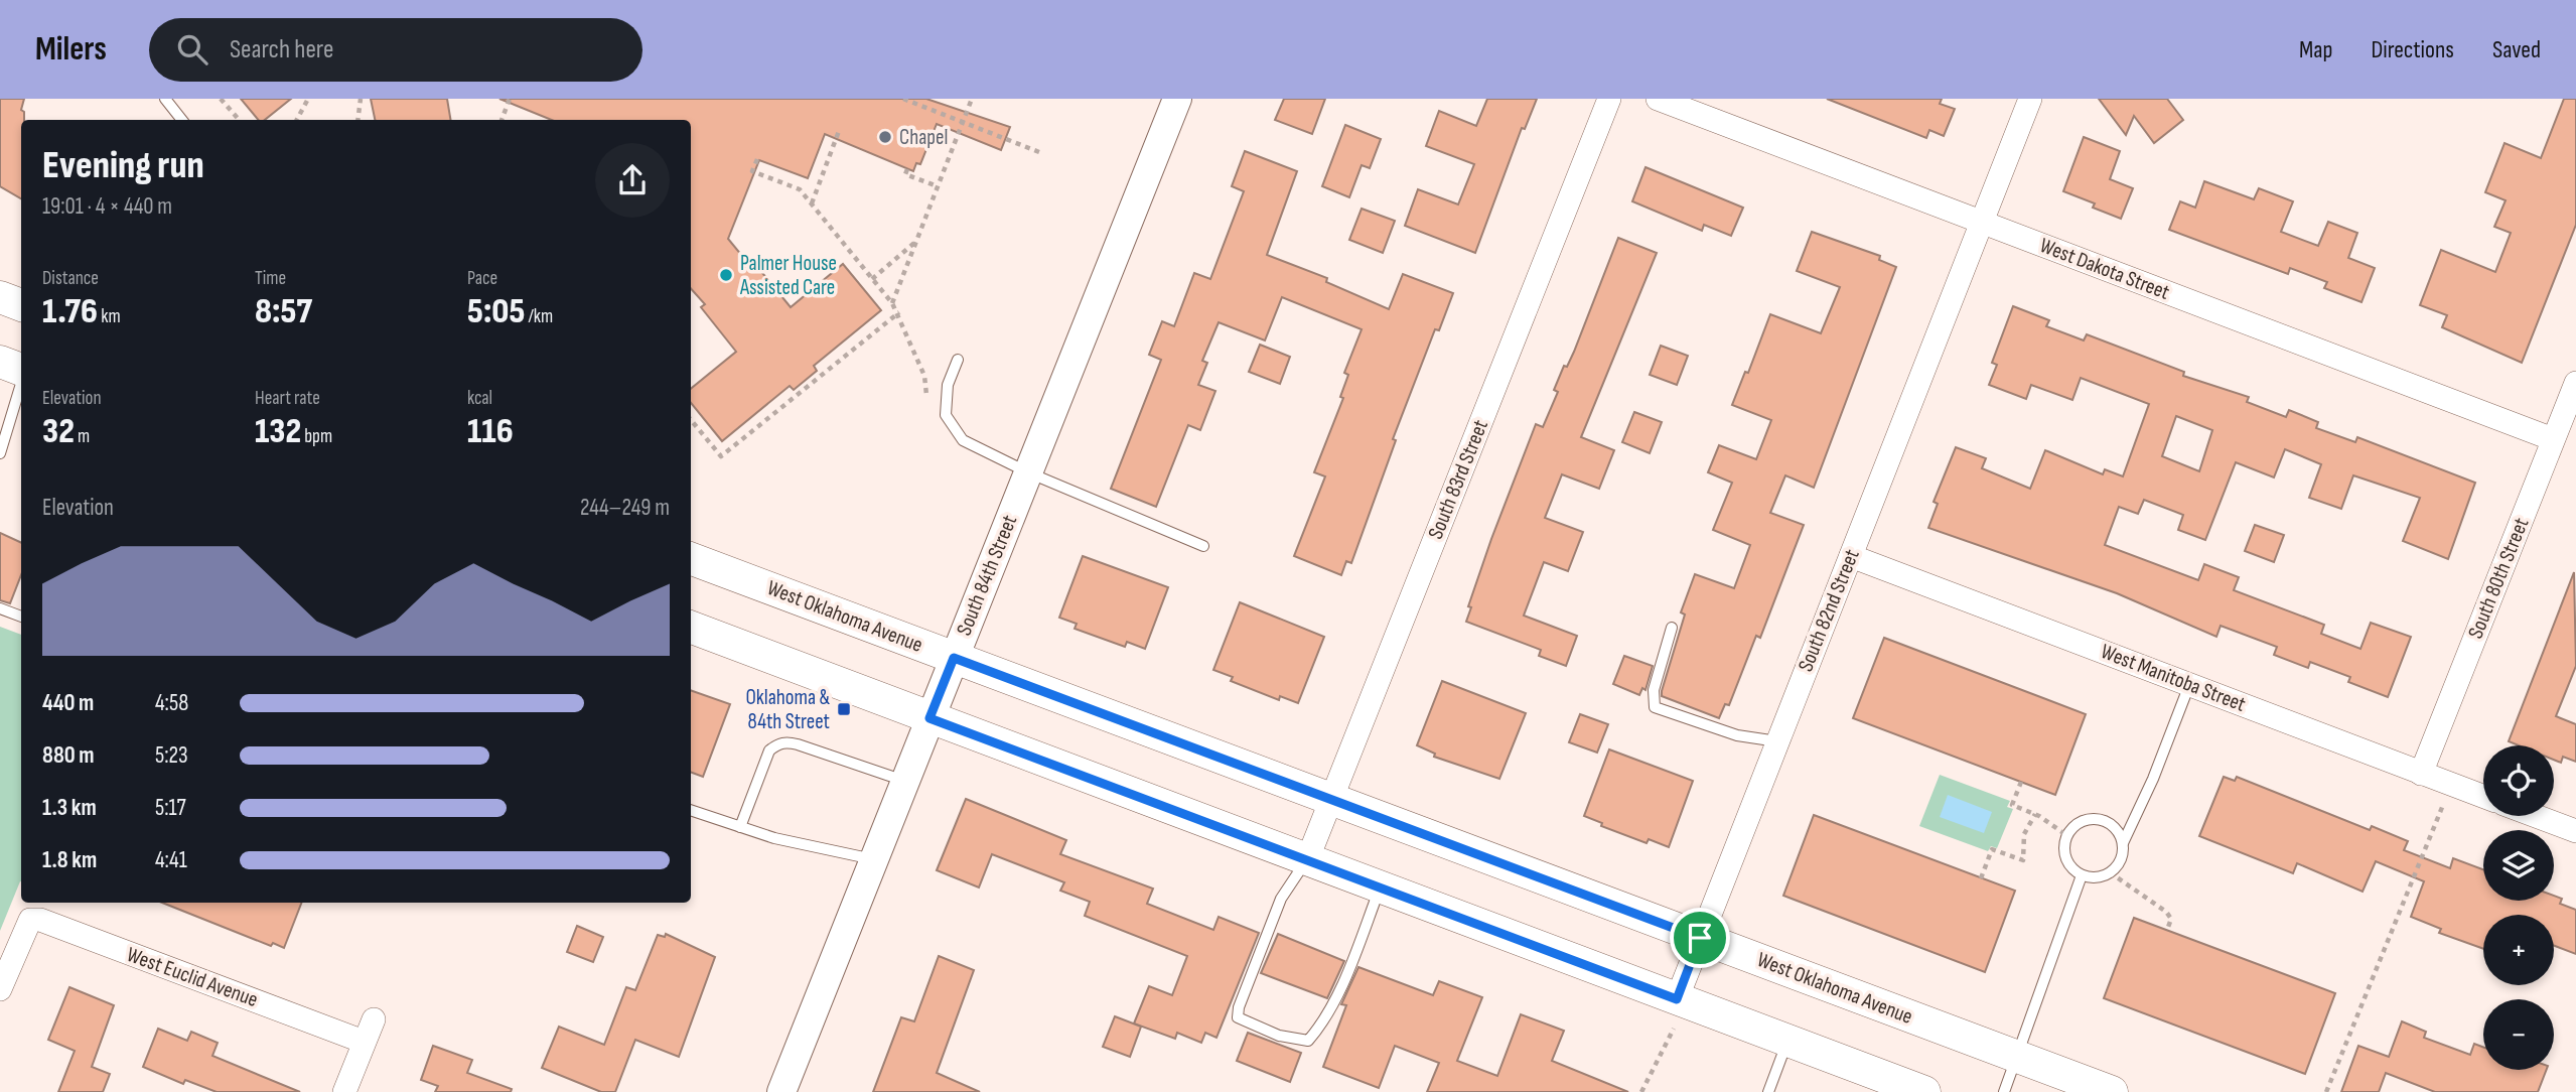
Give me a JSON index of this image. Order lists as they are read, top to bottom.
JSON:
{
  "streets": {
    "main road": ["West Oklahoma Avenue"],
    "street": [
      "West Dakota Street",
      "South 83rd Street",
      "South 84th Street",
      "South 80th Street",
      "South 82nd Street",
      "West Manitoba Street",
      "West Euclid Avenue"
    ]
  },
  "crossings": [
    ["West Dakota Street", "South 80th Street"],
    ["West Dakota Street", "South 82nd Street"],
    ["South 83rd Street", "West Oklahoma Avenue"],
    ["South 84th Street", "West Oklahoma Avenue"],
    ["South 80th Street", "West Manitoba Street"],
    ["South 82nd Street", "West Oklahoma Avenue"],
    ["South 82nd Street", "West Manitoba Street"]
  ],
  "places": {
    "other": ["Chapel", "Palmer House Assisted Care"],
    "transit": ["Oklahoma & 84th Street"]
  },
  "page": {
    "header": "Milers",
    "search": "Search here",
    "nav": ["Map", "Directions", "Saved"],
    "heading": ["Evening run", "19:01 · 4 × 440 m"],
    "stats": [
      ["Distance", "1.76 km"],
      ["Time", "8:57"],
      ["Pace", "5:05 /km"],
      ["Elevation", "32 m"],
      ["Heart rate", "132 bpm"],
      ["kcal", "116"]
    ],
    "chart": ["Elevation", "244–249 m"],
    "list": [
      {
        "name": "440 m",
        "note": "4:58"
      },
      {
        "name": "880 m",
        "note": "5:23"
      },
      {
        "name": "1.3 km",
        "note": "5:17"
      },
      {
        "name": "1.8 km",
        "note": "4:41"
      }
    ],
    "map_buttons": ["+", "−"]
  }
}
